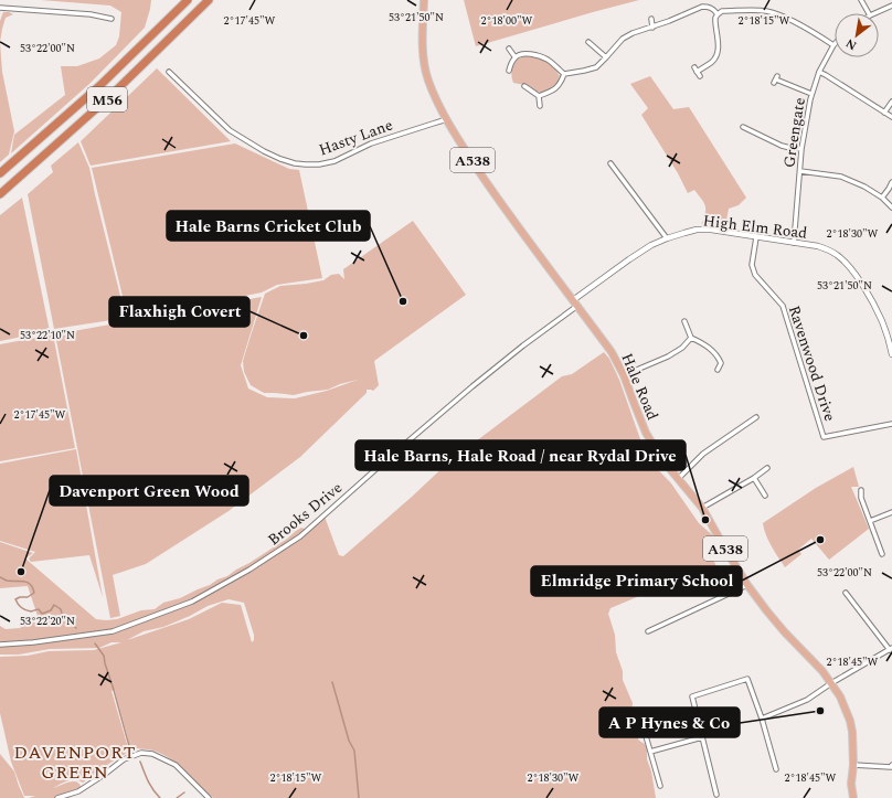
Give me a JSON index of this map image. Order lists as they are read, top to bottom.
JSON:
{
  "streets": {
    "highway": ["M56"],
    "main road": ["A538", "Hale Road"],
    "street": [
      "Greengate",
      "Hasty Lane",
      "High Elm Road",
      "Ravenwood Drive",
      "Brooks Drive"
    ]
  },
  "crossings": [
    ["Greengate", "High Elm Road"],
    ["Hasty Lane", "Hale Road"],
    ["High Elm Road", "Ravenwood Drive"],
    ["High Elm Road", "Hale Road"],
    ["High Elm Road", "Brooks Drive"],
    ["Hale Road", "Brooks Drive"]
  ],
  "districts": ["DAVENPORT GREEN"],
  "places": [
    "Hale Barns Cricket Club",
    "Flaxhigh Covert",
    "Hale Barns, Hale Road / near Rydal Drive",
    "Elmridge Primary School",
    "Davenport Green Wood",
    "A P Hynes & Co"
  ],
  "north": "bottom left",
  "coordinates": [
    "53°21'50\"N",
    "2°17'45\"W",
    "2°18'00\"W",
    "2°18'15\"W",
    "53°22'00\"N",
    "2°18'30\"W",
    "53°22'10\"N",
    "53°22'20\"N",
    "2°18'45\"W"
  ]
}
